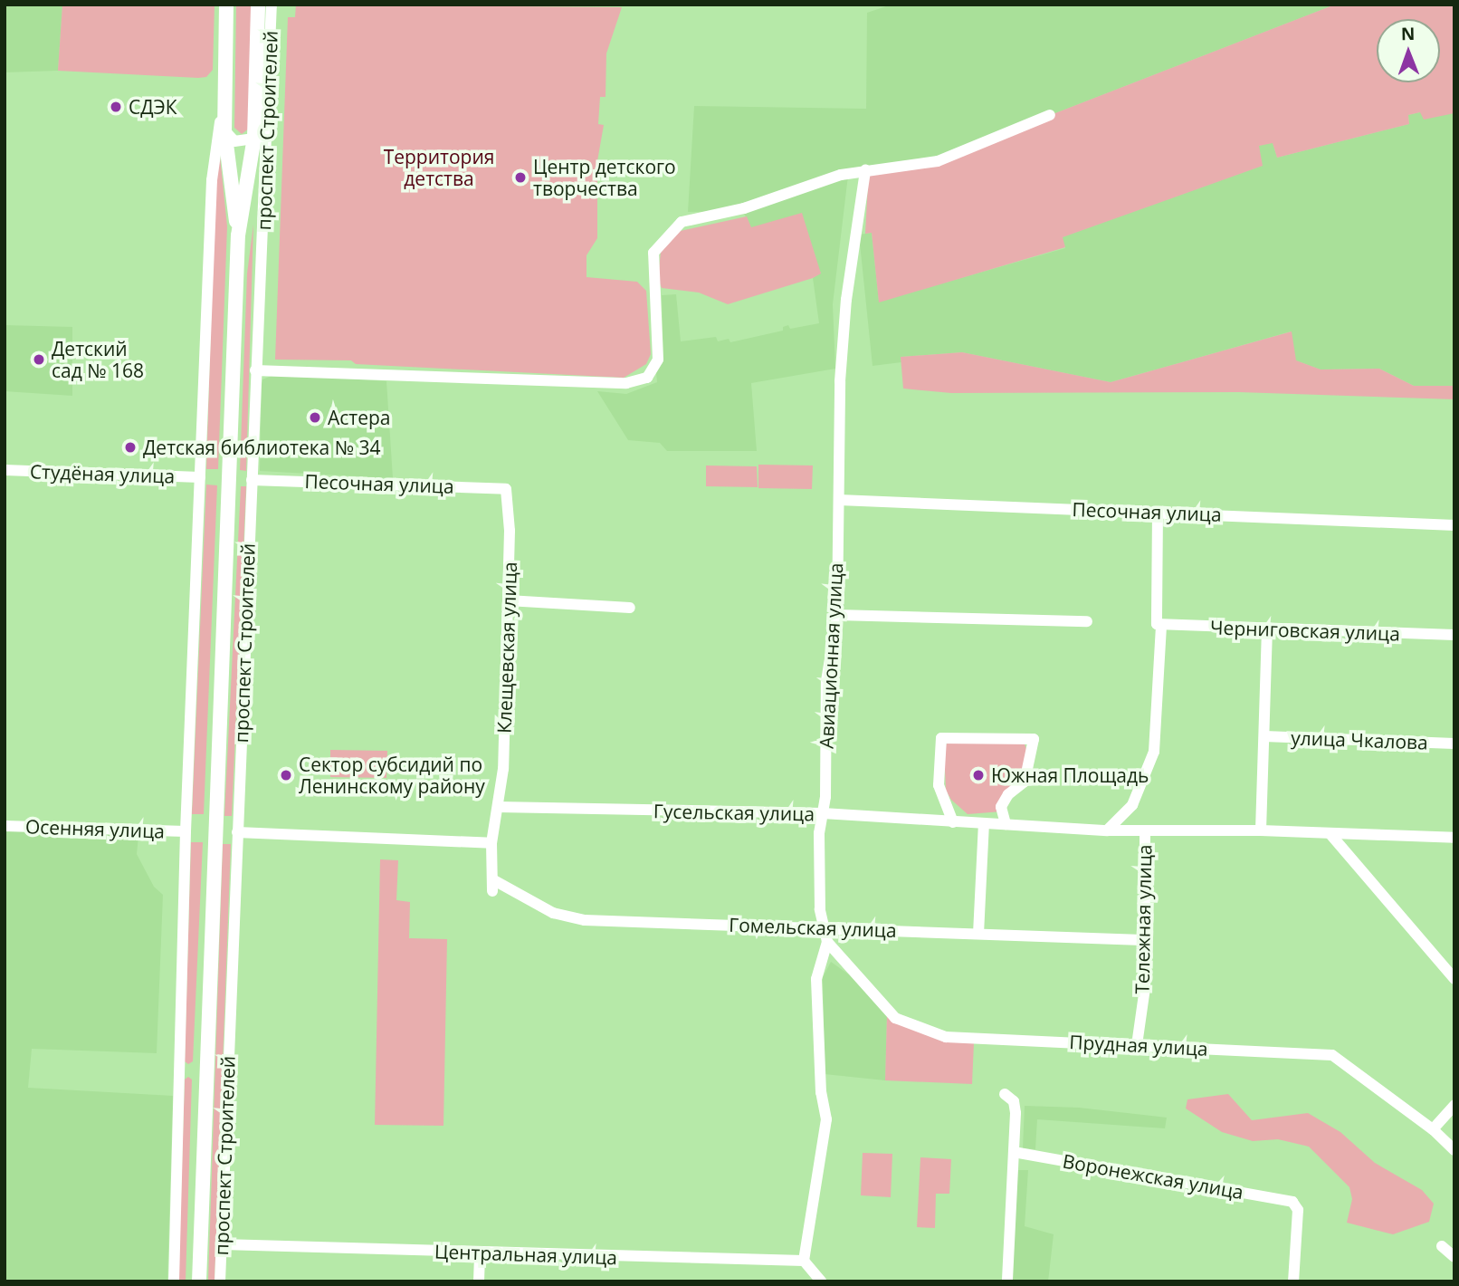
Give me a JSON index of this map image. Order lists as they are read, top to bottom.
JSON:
{
  "streets": {
    "main road": ["проспект Строителей"],
    "street": [
      "Студёная улица",
      "Песочная улица",
      "Черниговская улица",
      "Клещевская улица",
      "Авиационная улица",
      "улица Чкалова",
      "Гусельская улица",
      "Осенняя улица",
      "Тележная улица",
      "Гомельская улица",
      "Прудная улица",
      "Воронежская улица",
      "Центральная улица"
    ]
  },
  "crossings": [
    ["проспект Строителей", "Студёная улица"],
    ["проспект Строителей", "Песочная улица"],
    ["проспект Строителей", "Осенняя улица"],
    ["проспект Строителей", "Центральная улица"],
    ["Песочная улица", "Клещевская улица"],
    ["Песочная улица", "Авиационная улица"],
    ["Песочная улица", "Тележная улица"],
    ["Черниговская улица", "Тележная улица"],
    ["Клещевская улица", "Гусельская улица"],
    ["Авиационная улица", "Гусельская улица"],
    ["Авиационная улица", "Гомельская улица"],
    ["Авиационная улица", "Прудная улица"],
    ["Гусельская улица", "Тележная улица"],
    ["Тележная улица", "Гомельская улица"],
    ["Тележная улица", "Прудная улица"],
    ["Гомельская улица", "Прудная улица"]
  ],
  "parks": ["Территория детства"],
  "places": [
    "СДЭК",
    "Центр детского творчества",
    "Детский сад № 168",
    "Астера",
    "Детская библиотека № 34",
    "Сектор субсидий по Ленинскому району",
    "Южная Площадь"
  ],
  "north": "top"
}
